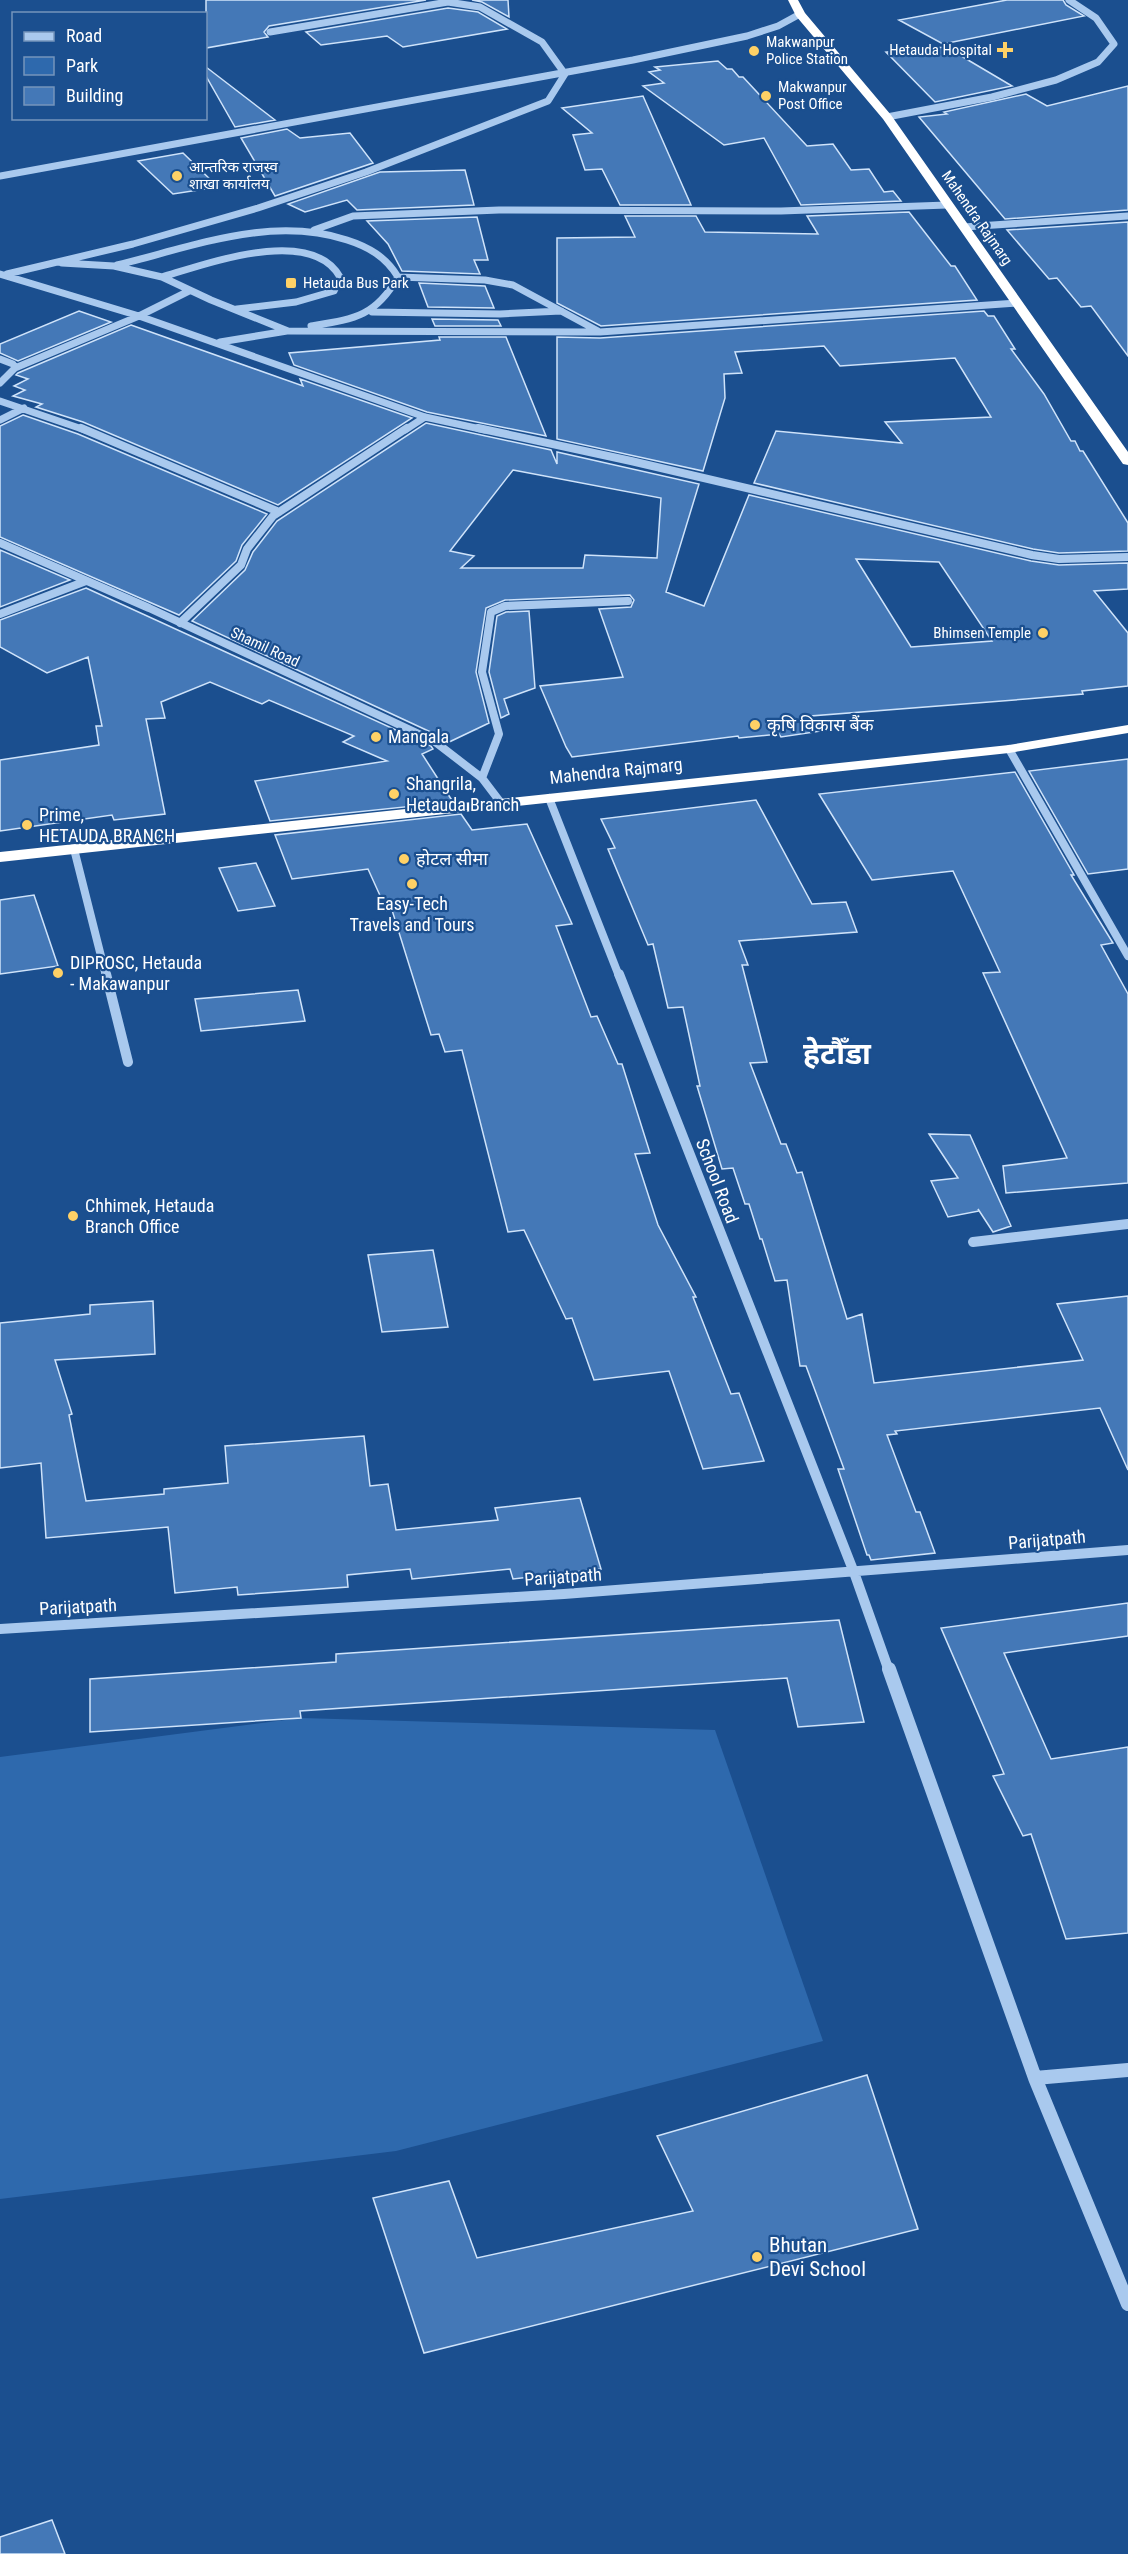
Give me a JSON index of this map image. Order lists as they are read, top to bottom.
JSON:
{
  "streets": {
    "highway": ["Mahendra Rajmarg"],
    "street": ["Shamil Road", "School Road", "Parijatpath"]
  },
  "crossings": [
    ["Mahendra Rajmarg", "Shamil Road"],
    ["Mahendra Rajmarg", "School Road"],
    ["School Road", "Parijatpath"]
  ],
  "districts": ["हेटौँडा"],
  "places": {
    "health": ["Hetauda Hospital"],
    "other": [
      "Makwanpur Police Station",
      "Makwanpur Post Office",
      "आन्तरिक राजस्व शाखा कार्यालय",
      "Bhimsen Temple",
      "कृषि विकास बैंक",
      "Mangala",
      "Shangrila, Hetauda Branch",
      "Prime, HETAUDA BRANCH",
      "होटल सीमा",
      "Easy-Tech Travels and Tours",
      "DIPROSC, Hetauda - Makawanpur",
      "Chhimek, Hetauda Branch Office",
      "Bhutan Devi School"
    ],
    "transit": ["Hetauda Bus Park"]
  },
  "legend": ["Road", "Park", "Building"]
}
